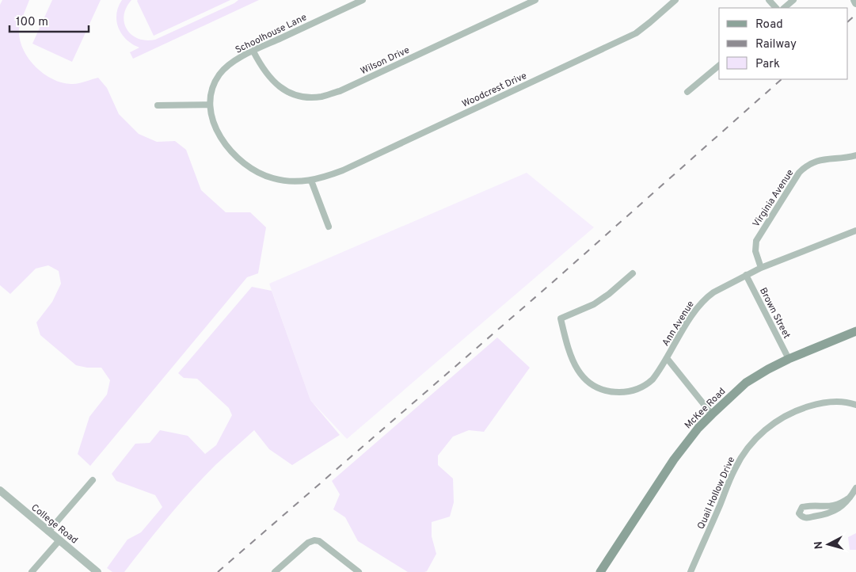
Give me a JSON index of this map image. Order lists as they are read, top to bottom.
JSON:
{
  "streets": {
    "main road": ["McKee Road"],
    "street": [
      "Schoolhouse Lane",
      "Wilson Drive",
      "Woodcrest Drive",
      "Virginia Avenue",
      "Brown Street",
      "Ann Avenue",
      "Quail Hollow Drive",
      "College Road"
    ]
  },
  "crossings": [
    ["Schoolhouse Lane", "Wilson Drive"],
    ["Schoolhouse Lane", "Woodcrest Drive"],
    ["Virginia Avenue", "Ann Avenue"],
    ["Brown Street", "Ann Avenue"],
    ["Brown Street", "McKee Road"]
  ],
  "legend": ["Road", "Railway", "Park"],
  "scale_bar": "100 m",
  "north": "left"
}
